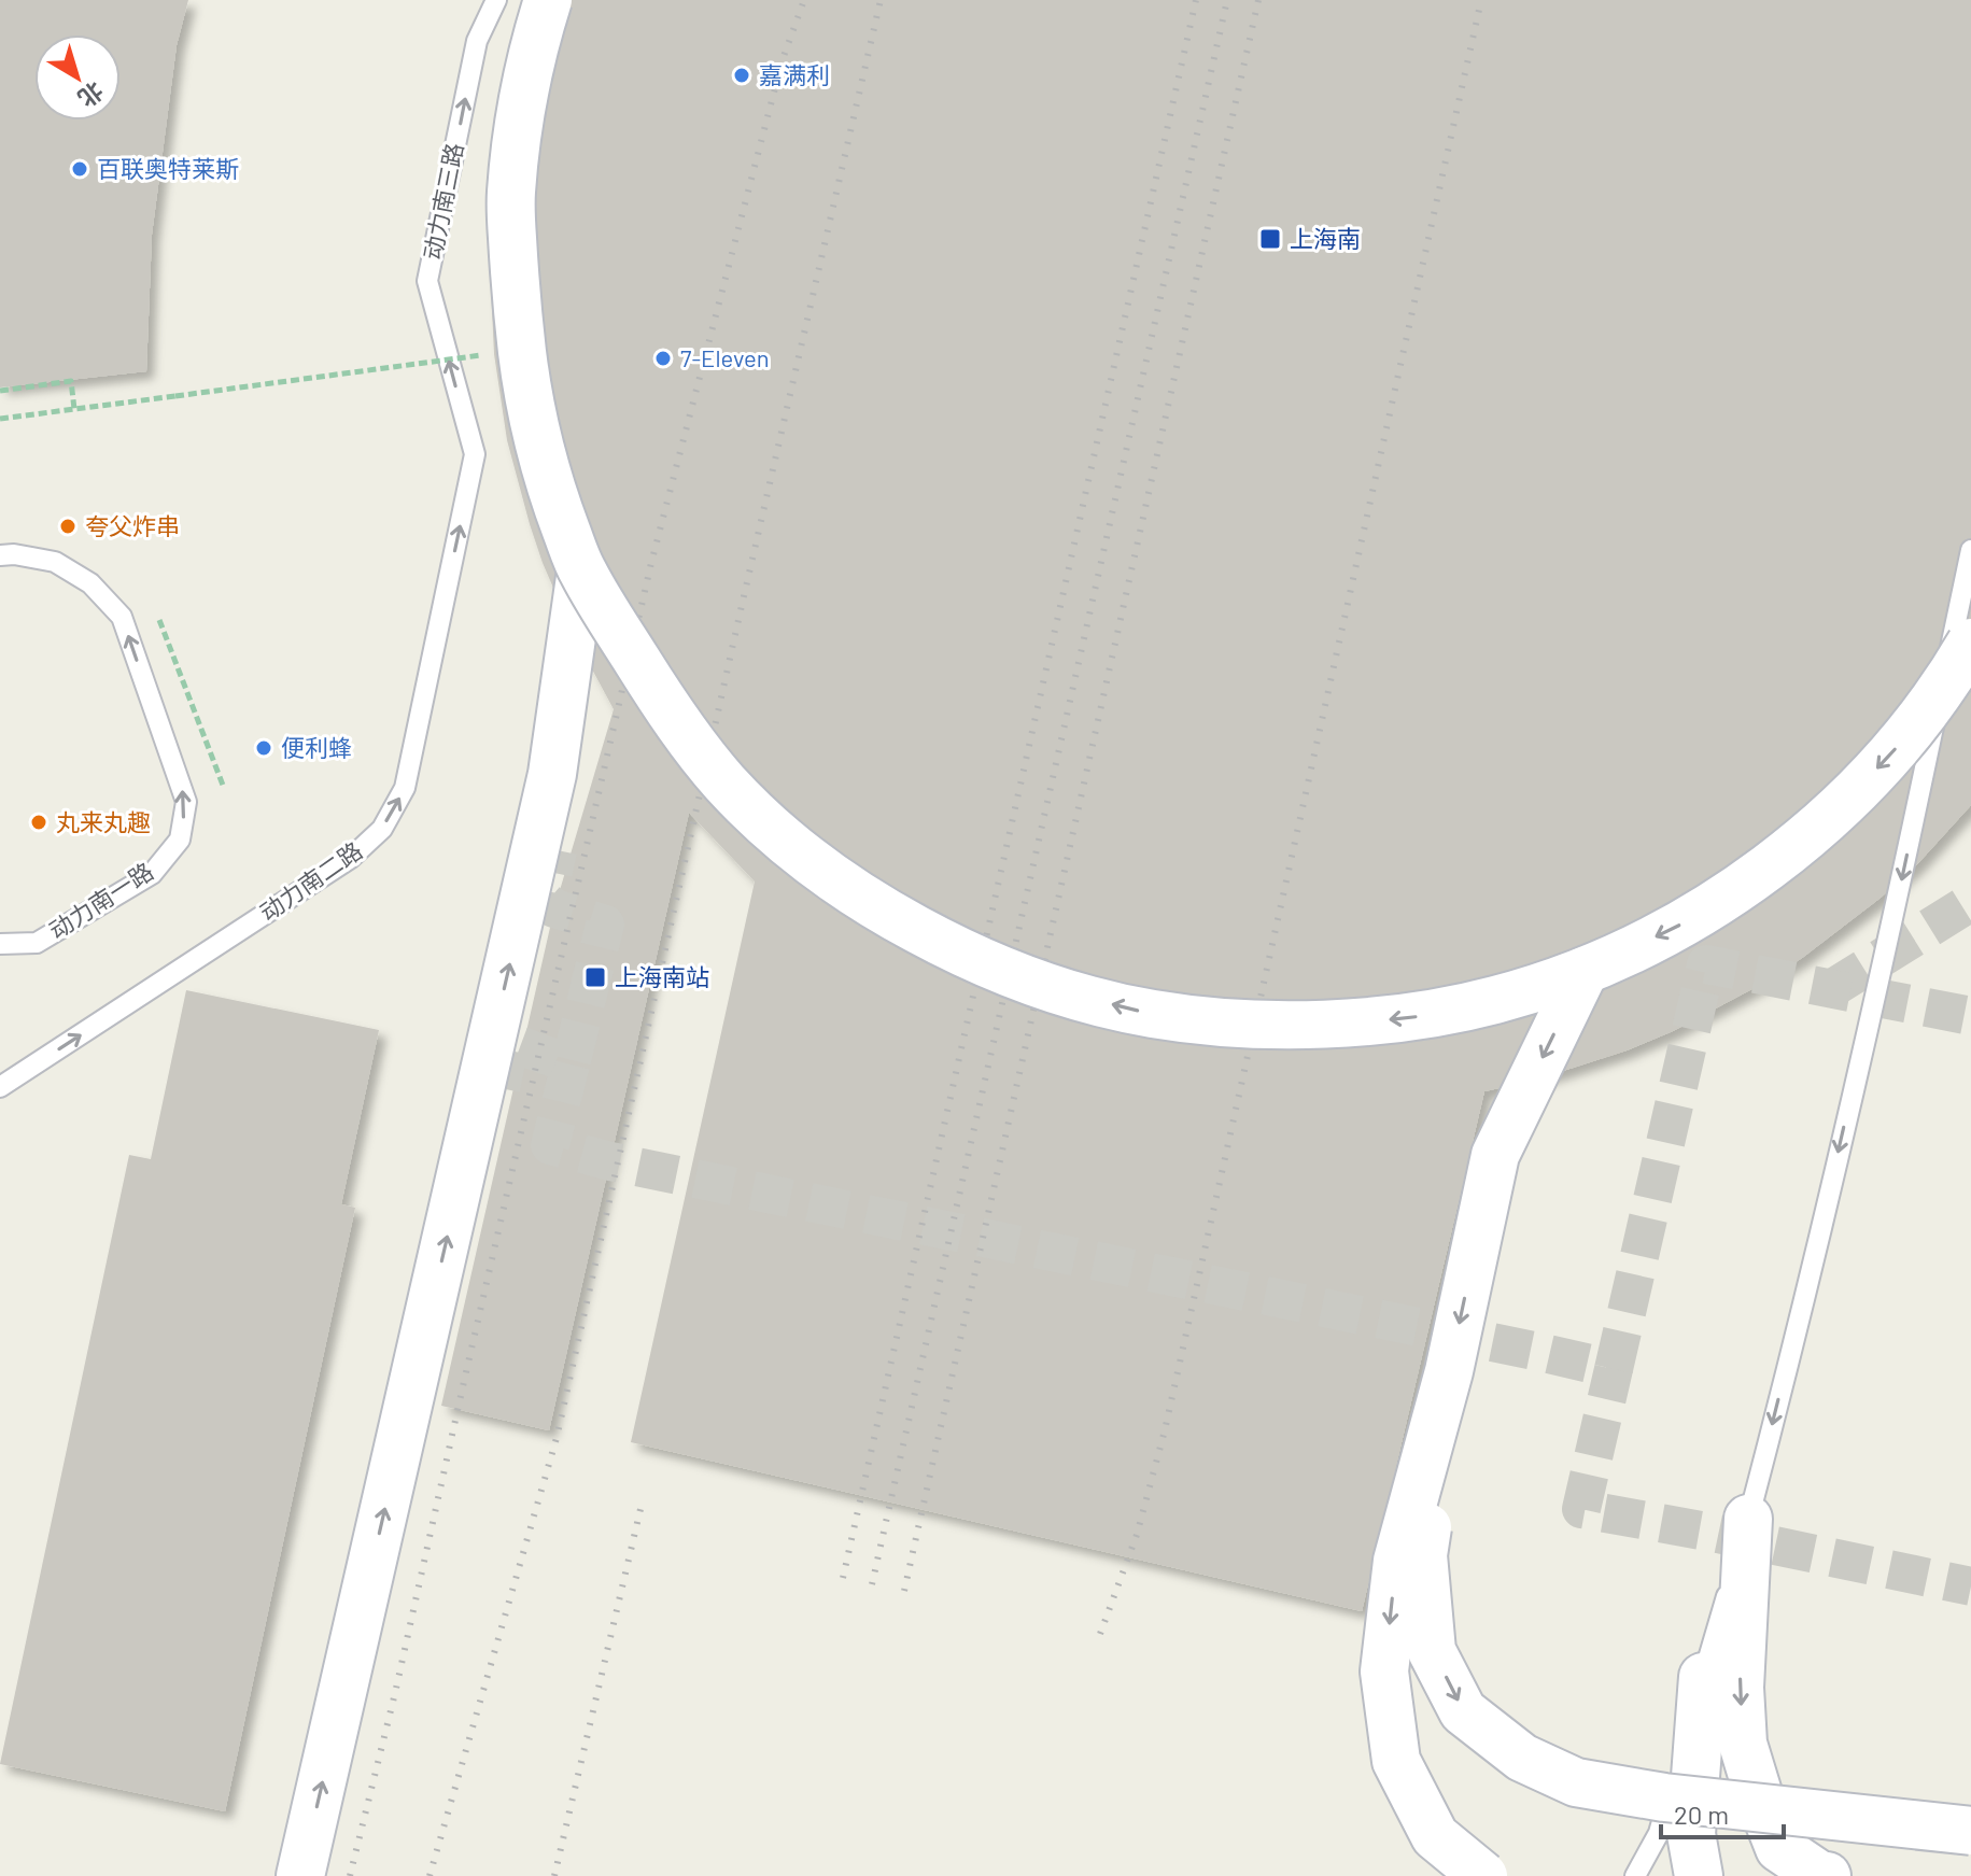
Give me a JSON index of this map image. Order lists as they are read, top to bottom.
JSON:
{
  "streets": {
    "lane": ["动力南三路", "动力南二路", "动力南一路"]
  },
  "crossings": [
    ["动力南三路", "动力南二路"]
  ],
  "one_way": ["动力南三路", "动力南二路"],
  "places": {
    "other": [
      "嘉满利",
      "百联奥特莱斯",
      "7-Eleven",
      "夸父炸串",
      "便利蜂",
      "丸来丸趣"
    ],
    "transit": ["上海南", "上海南站"]
  },
  "scale_bar": "20 m",
  "north": "bottom right"
}
